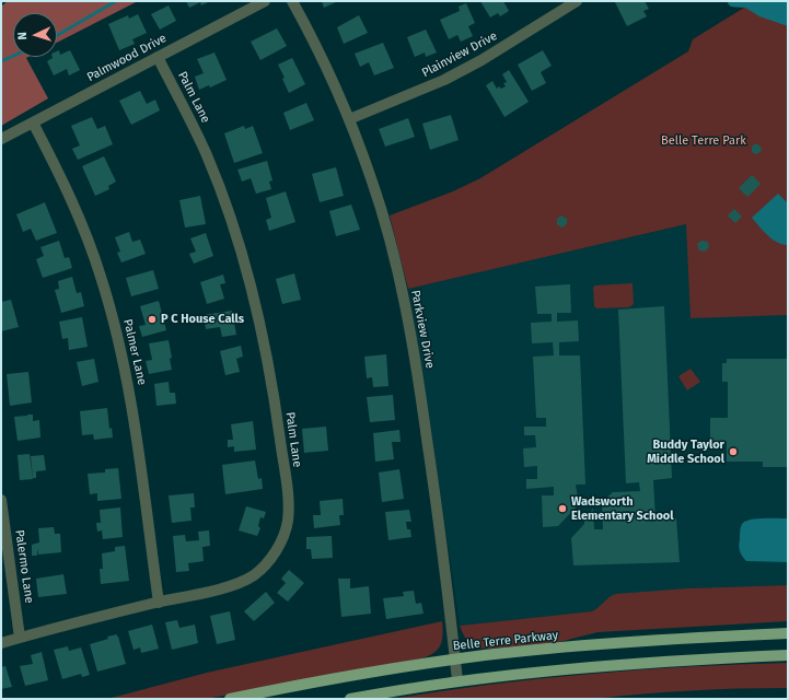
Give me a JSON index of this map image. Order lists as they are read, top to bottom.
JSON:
{
  "streets": {
    "main road": ["Belle Terre Parkway"],
    "street": [
      "Plainview Drive",
      "Palmwood Drive",
      "Palm Lane",
      "Parkview Drive",
      "Palmer Lane",
      "Palermo Lane"
    ]
  },
  "crossings": [
    ["Plainview Drive", "Parkview Drive"],
    ["Palmwood Drive", "Palm Lane"],
    ["Palmwood Drive", "Palmer Lane"],
    ["Palm Lane", "Palmer Lane"],
    ["Palm Lane", "Palermo Lane"],
    ["Parkview Drive", "Belle Terre Parkway"]
  ],
  "parks": ["Belle Terre Park"],
  "places": ["P C House Calls", "Buddy Taylor Middle School", "Wadsworth Elementary School"],
  "north": "left"
}
